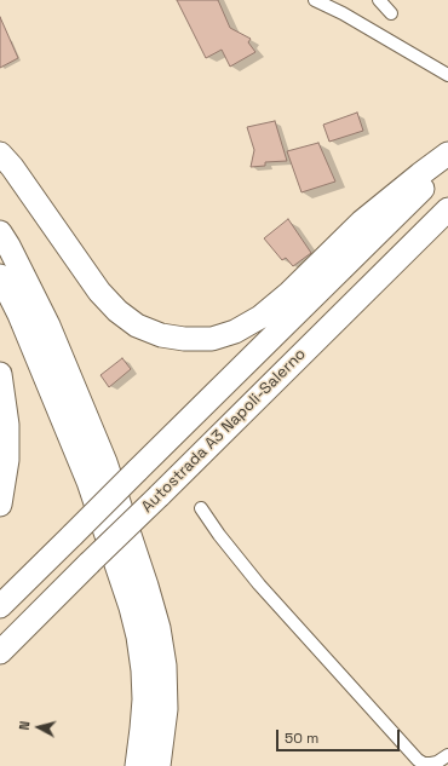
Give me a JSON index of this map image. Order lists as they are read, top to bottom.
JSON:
{
  "streets": {
    "highway": ["Autostrada A3 Napoli-Salerno"]
  },
  "scale_bar": "50 m",
  "north": "left"
}
